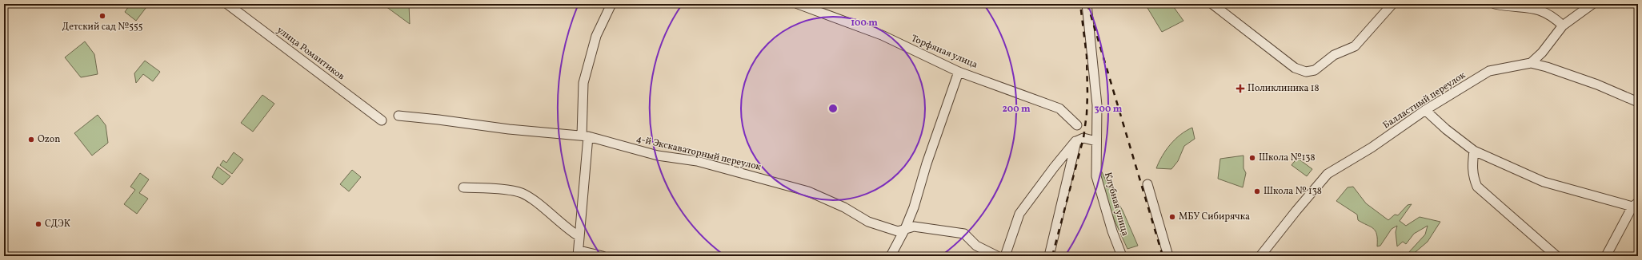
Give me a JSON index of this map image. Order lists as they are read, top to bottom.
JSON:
{
  "streets": {
    "street": [
      "Торфяная улица",
      "улица Романтиков",
      "Балластный переулок",
      "4-й Экскаваторный переулок",
      "Клубная улица"
    ]
  },
  "places": {
    "other": [
      "Детский сад №555",
      "Ozon",
      "Школа №138",
      "Школа № 138",
      "МБУ Сибирячка",
      "СДЭК"
    ],
    "health": ["Поликлиника 18"]
  },
  "rings": ["100 m", "200 m", "300 m"]
}
